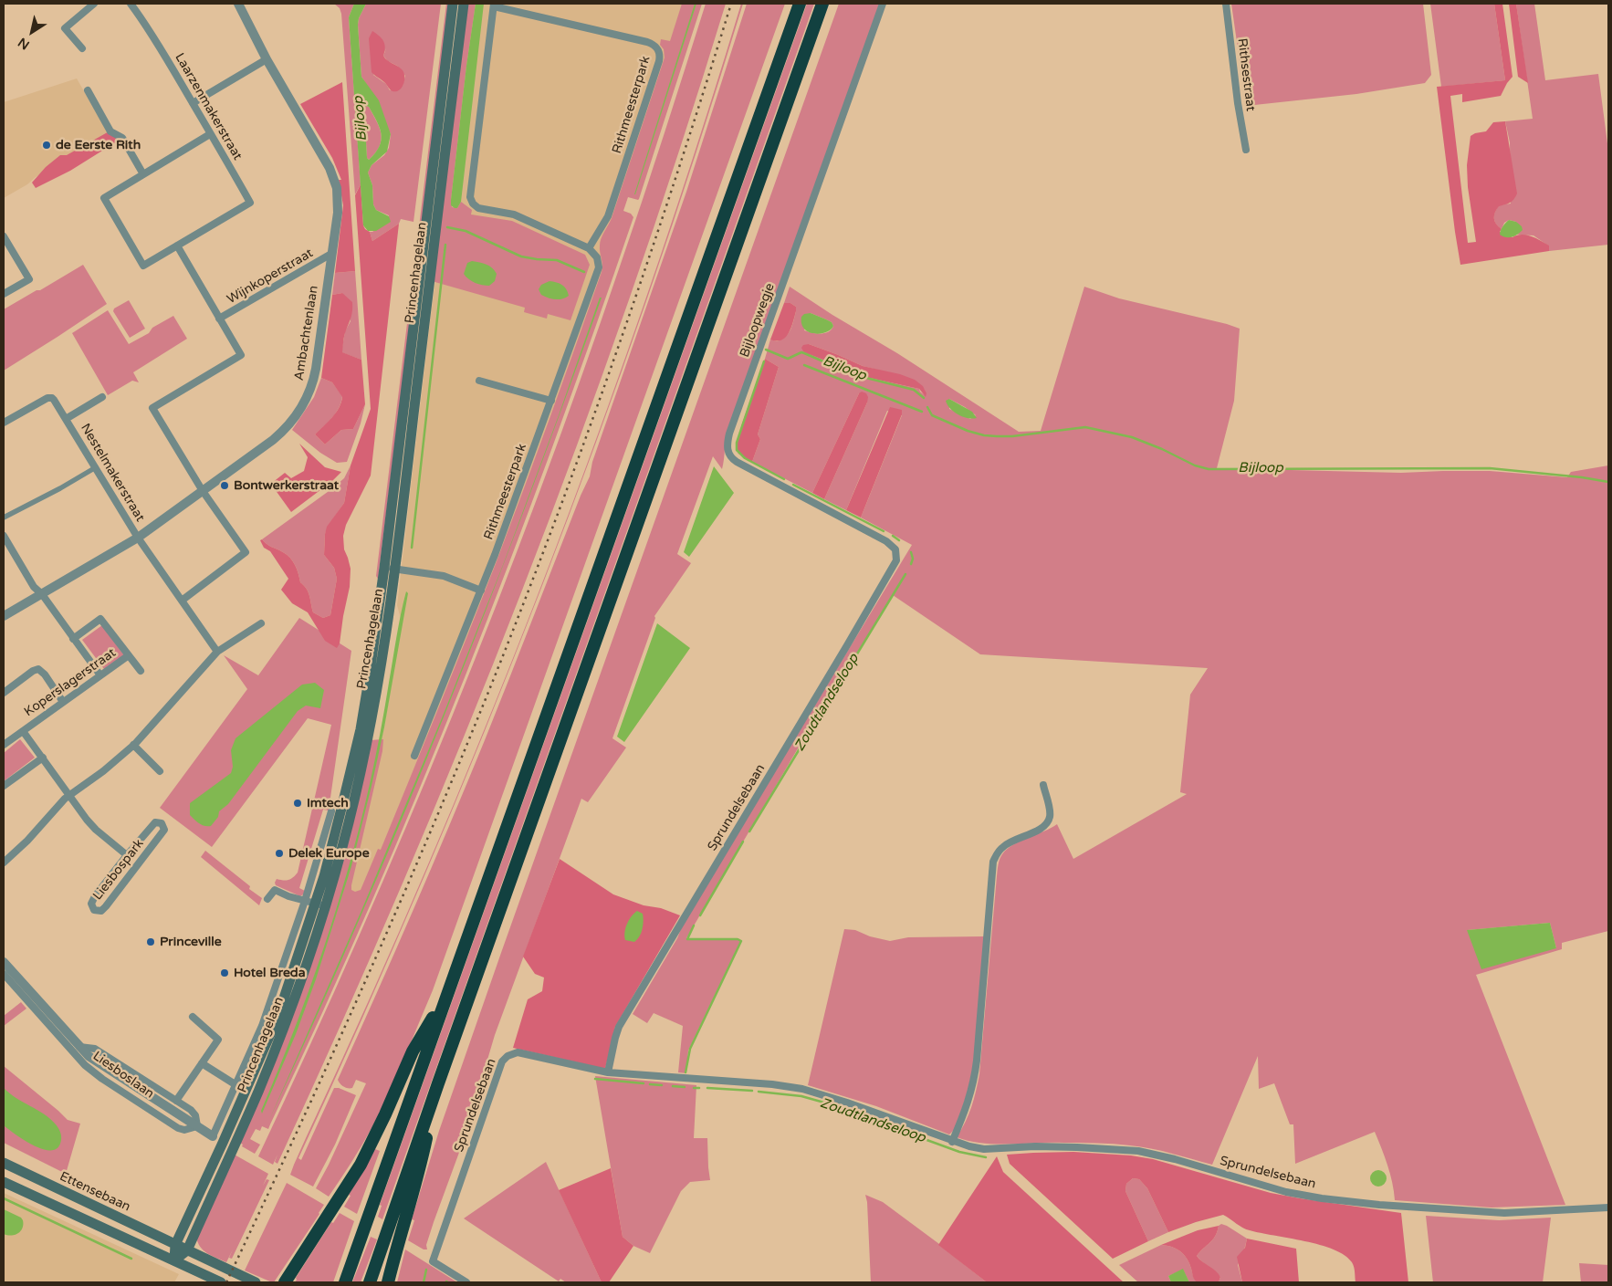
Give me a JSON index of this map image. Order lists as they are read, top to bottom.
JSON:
{
  "streets": {
    "main road": ["Princenhagelaan", "Ettensebaan"],
    "street": [
      "Rithsestraat",
      "Rithmeesterpark",
      "Laarzenmakerstraat",
      "Wijnkoperstraat",
      "Bijloopwegje",
      "Ambachtenlaan",
      "Nestelmakerstraat",
      "Koperslagerstraat",
      "Sprundelsebaan",
      "Liesbospark",
      "Liesboslaan"
    ]
  },
  "crossings": [
    ["Princenhagelaan", "Liesboslaan"],
    ["Princenhagelaan", "Ettensebaan"],
    ["Wijnkoperstraat", "Ambachtenlaan"],
    ["Bijloopwegje", "Sprundelsebaan"],
    ["Ambachtenlaan", "Nestelmakerstraat"],
    ["Koperslagerstraat", "Liesbospark"]
  ],
  "water": ["Bijloop", "Zoudtlandseloop"],
  "places": [
    "de Eerste Rith",
    "Bontwerkerstraat",
    "Imtech",
    "Delek Europe",
    "Princeville",
    "Hotel Breda"
  ],
  "north": "bottom left"
}
